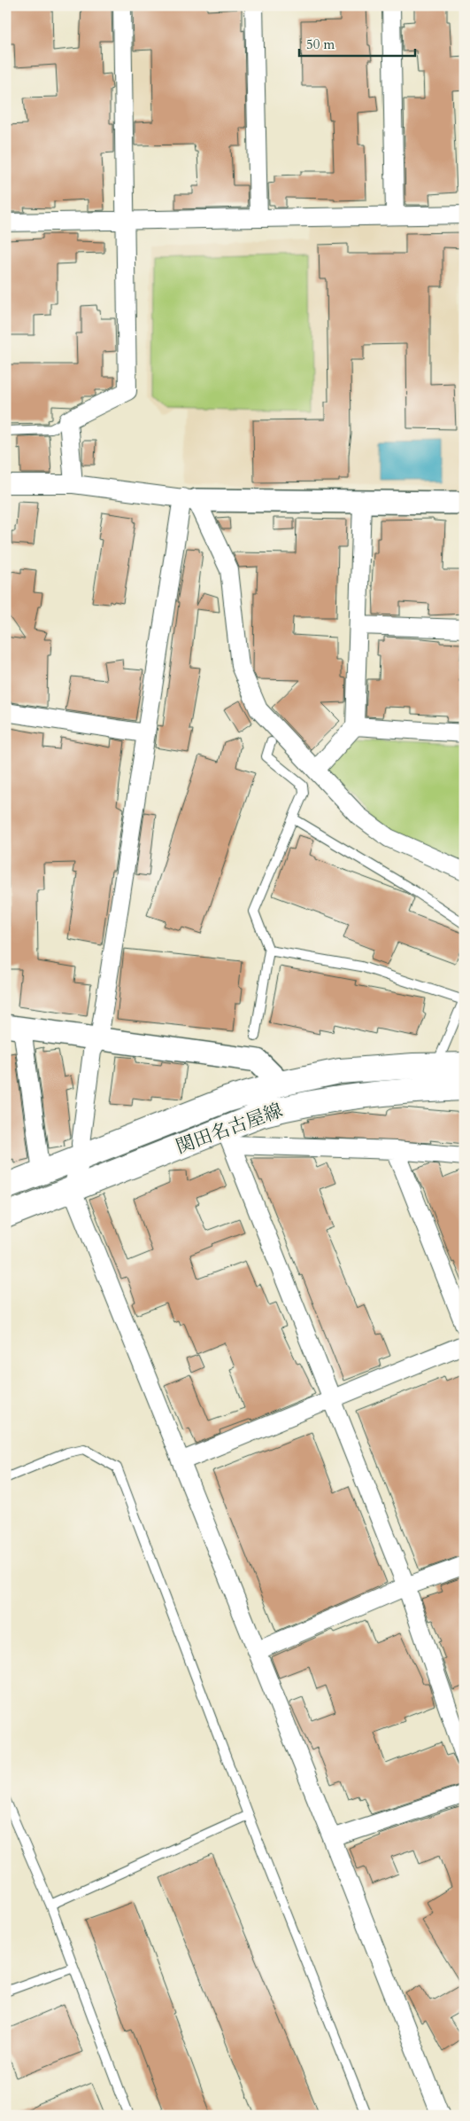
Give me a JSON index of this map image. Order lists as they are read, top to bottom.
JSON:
{
  "streets": {
    "main road": ["関田名古屋線"]
  },
  "scale_bar": "50 m"
}
